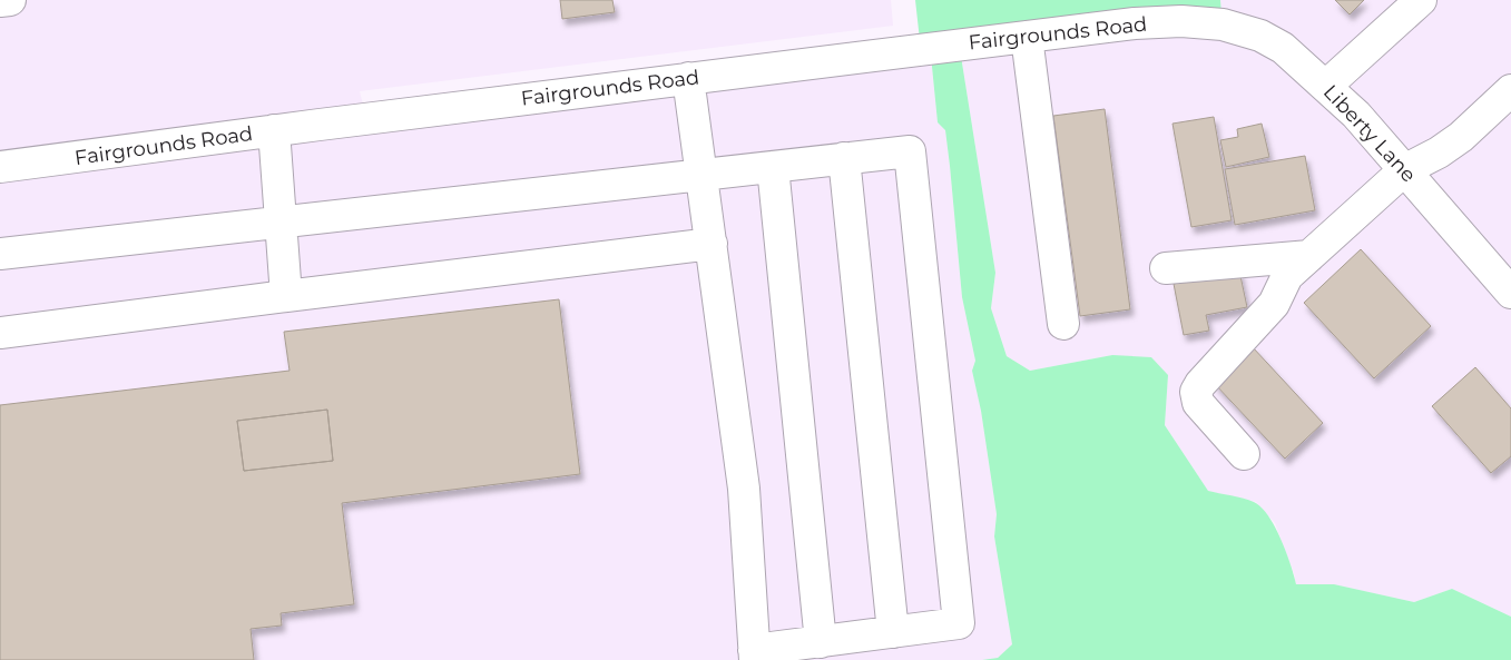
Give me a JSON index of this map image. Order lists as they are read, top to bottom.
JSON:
{
  "streets": {
    "street": ["Fairgrounds Road", "Liberty Lane"]
  },
  "crossings": [
    ["Fairgrounds Road", "Liberty Lane"]
  ]
}
